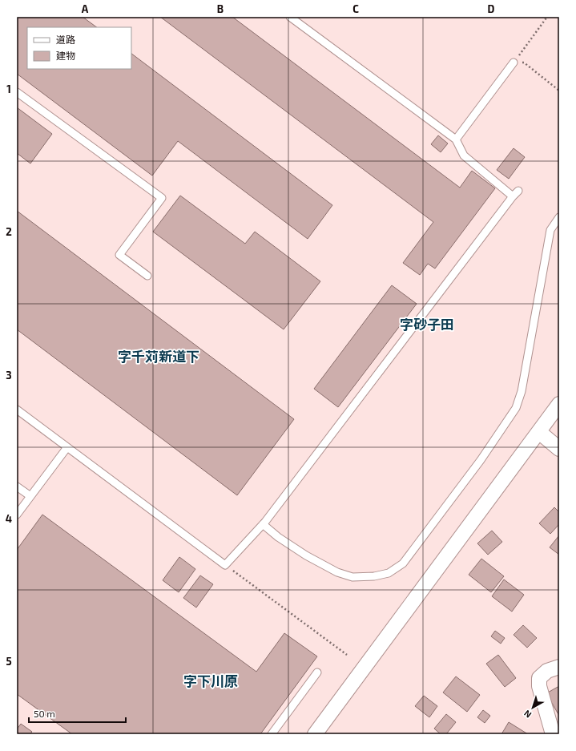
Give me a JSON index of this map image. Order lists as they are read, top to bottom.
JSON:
{
  "districts": ["字砂子田", "字千苅新道下", "字下川原"],
  "legend": ["道路", "建物"],
  "scale_bar": "50 m",
  "north": "bottom left",
  "grid": {
    "columns": [
      "A",
      "B",
      "C",
      "D"
    ],
    "rows": [
      "1",
      "2",
      "3",
      "4",
      "5"
    ]
  }
}
